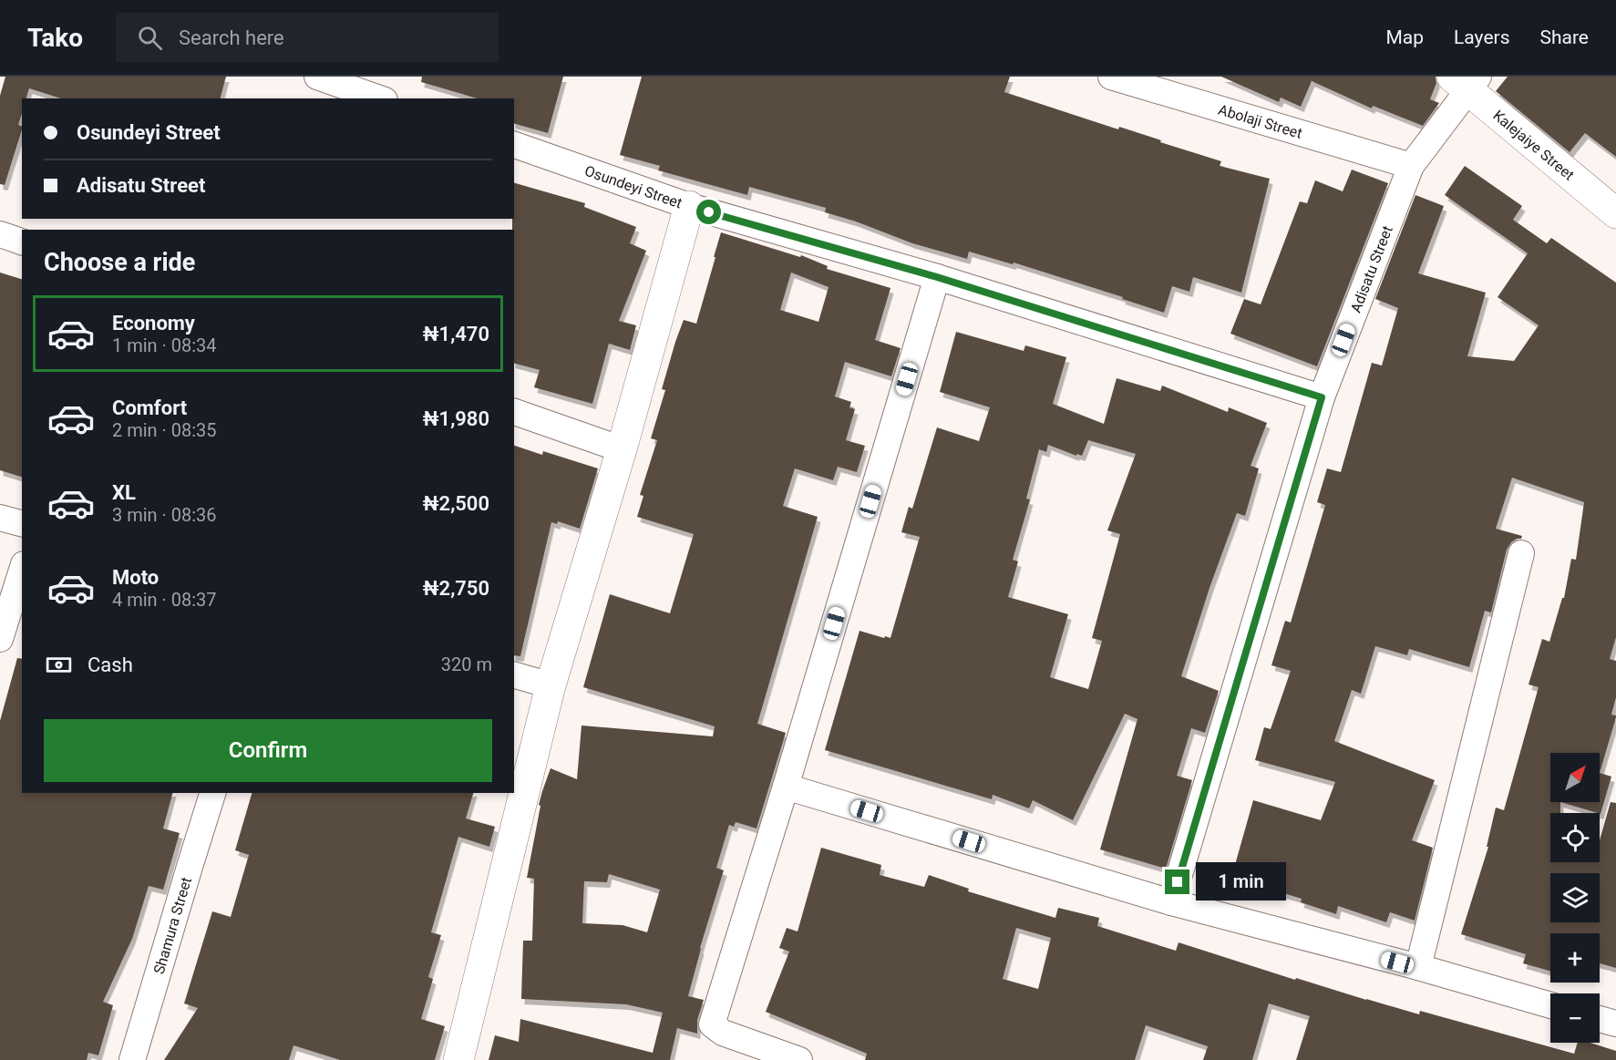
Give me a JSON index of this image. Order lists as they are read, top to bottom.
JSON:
{
  "streets": {
    "street": [
      "Abolaji Street",
      "Kalejaiye Street",
      "Osundeyi Street",
      "Adisatu Street",
      "Shamura Street"
    ]
  },
  "crossings": [
    ["Abolaji Street", "Adisatu Street"],
    ["Kalejaiye Street", "Adisatu Street"],
    ["Osundeyi Street", "Adisatu Street"]
  ],
  "north": "top right",
  "page": {
    "header": "Tako",
    "search": "Search here",
    "nav": ["Map", "Layers", "Share"],
    "banner": ["Osundeyi Street", "Adisatu Street"],
    "heading": "Choose a ride",
    "list": [
      {
        "name": "Economy",
        "note": "1 min · 08:34",
        "value": "₦1,470"
      },
      {
        "name": "Comfort",
        "note": "2 min · 08:35",
        "value": "₦1,980"
      },
      {
        "name": "XL",
        "note": "3 min · 08:36",
        "value": "₦2,500"
      },
      {
        "name": "Moto",
        "note": "4 min · 08:37",
        "value": "₦2,750"
      }
    ],
    "pay": ["Cash", "320 m"],
    "buttons": "Confirm",
    "map_buttons": ["+", "−"],
    "bubble": "1 min"
  }
}
